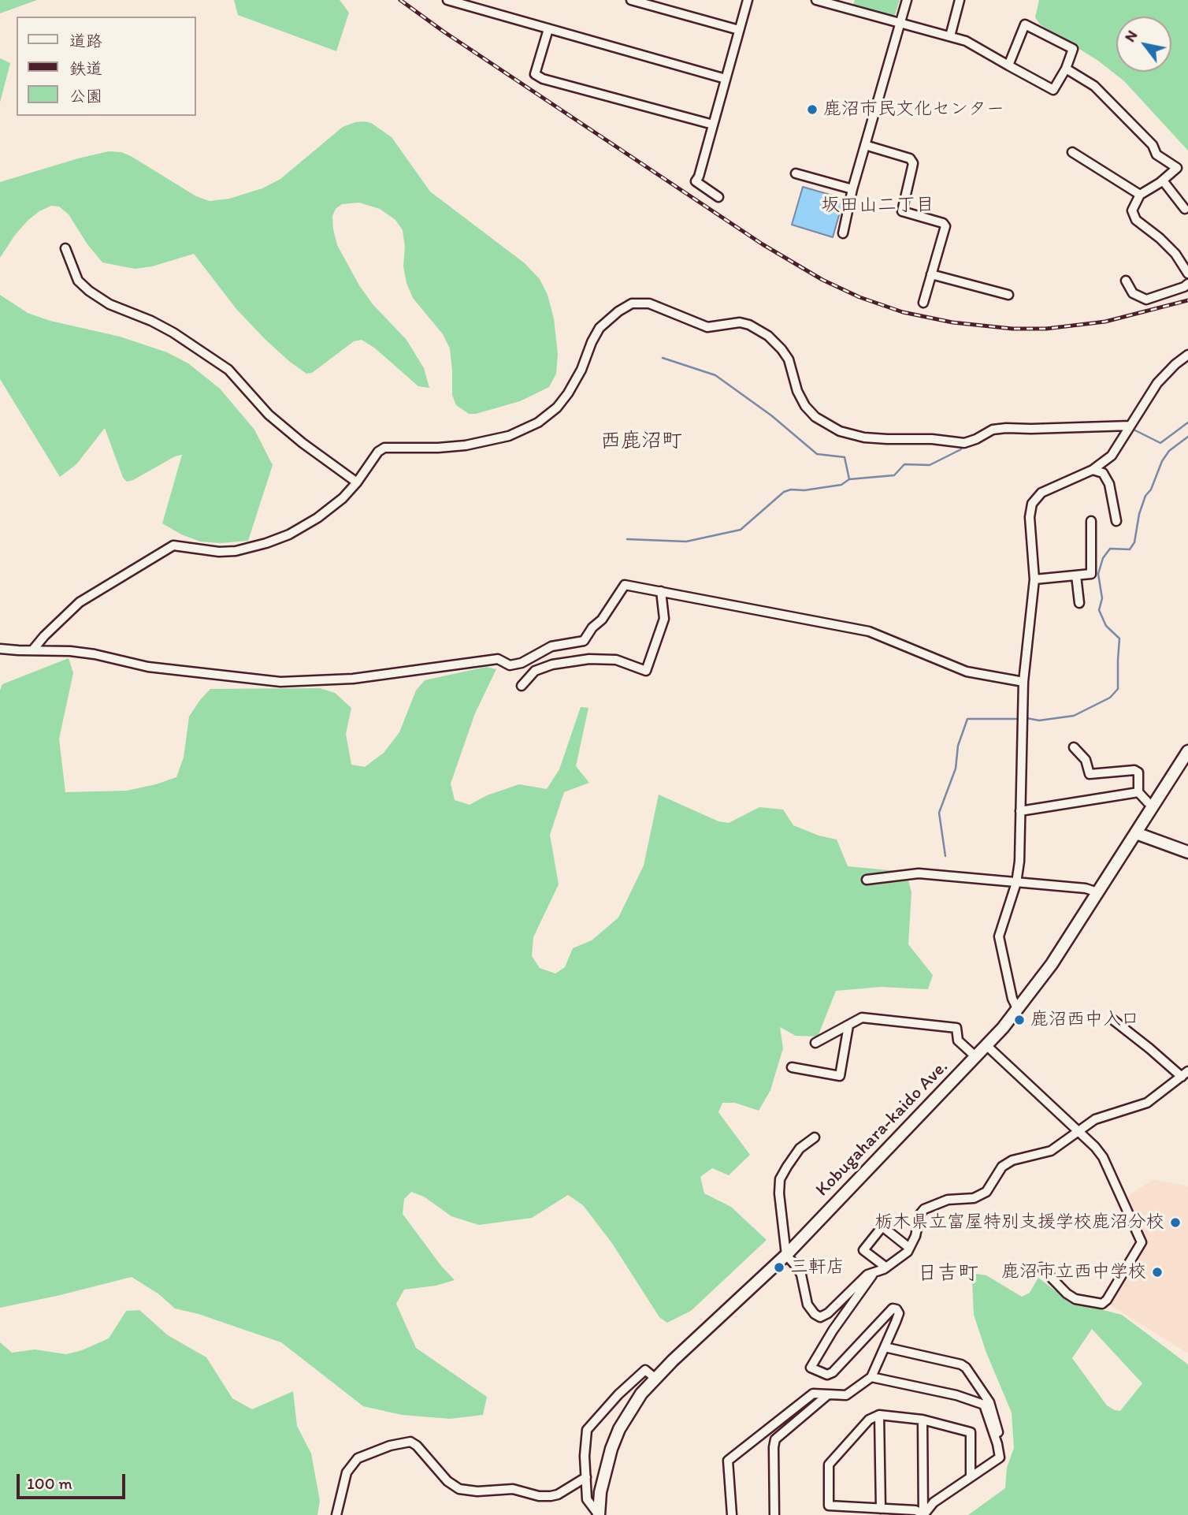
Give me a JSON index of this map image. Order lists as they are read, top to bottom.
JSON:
{
  "streets": {
    "main road": ["Kobugahara-kaido Ave."]
  },
  "districts": ["坂田山二丁目", "西鹿沼町", "日吉町"],
  "places": [
    "鹿沼市民文化センター",
    "鹿沼西中入口",
    "栃木県立富屋特別支援学校鹿沼分校",
    "三軒店",
    "鹿沼市立西中学校"
  ],
  "legend": ["道路", "鉄道", "公園"],
  "scale_bar": "100 m",
  "north": "top left"
}
